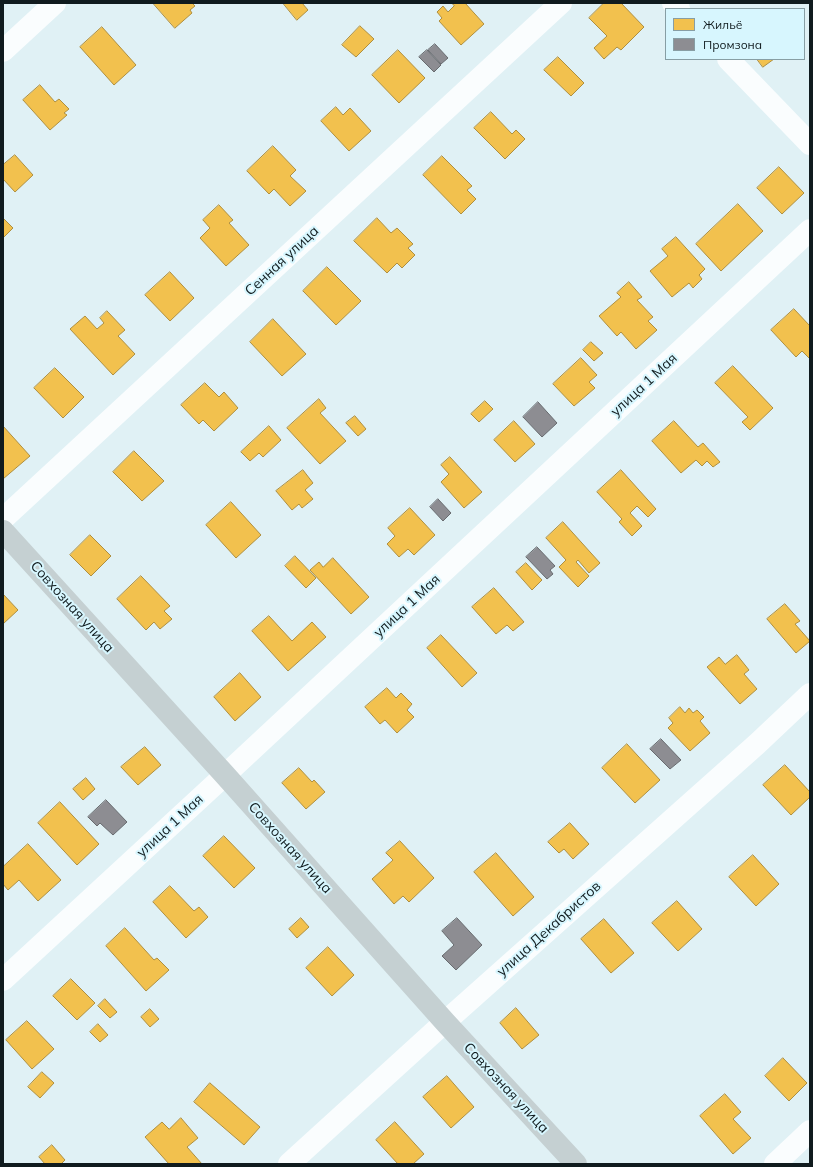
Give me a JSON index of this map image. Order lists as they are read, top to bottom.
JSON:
{
  "streets": {
    "main road": ["Совхозная улица"],
    "street": ["Сенная улица", "улица 1 Мая", "улица Декабристов"]
  },
  "crossings": [
    ["улица 1 Мая", "Совхозная улица"],
    ["Совхозная улица", "улица Декабристов"]
  ],
  "legend": ["Жильё", "Промзона"]
}
